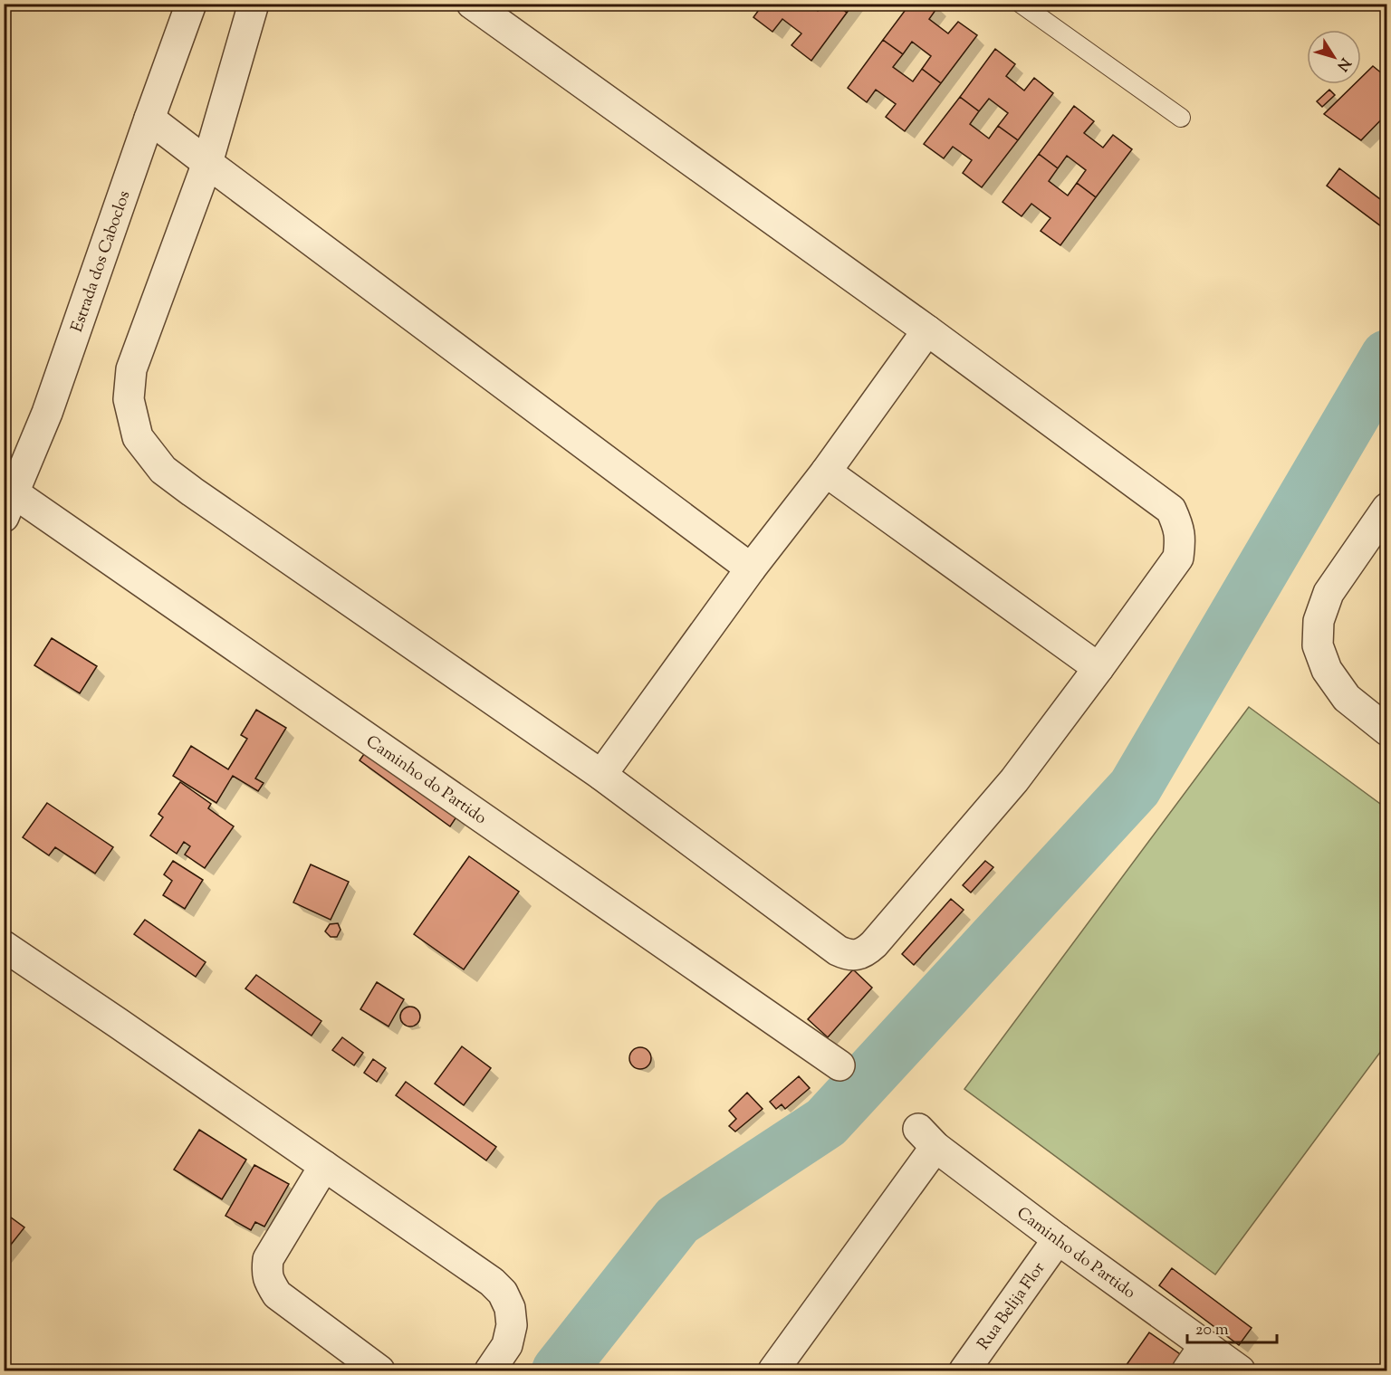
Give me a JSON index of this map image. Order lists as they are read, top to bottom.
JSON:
{
  "streets": {
    "street": ["Estrada dos Caboclos", "Caminho do Partido", "Rua Belija Flor"]
  },
  "crossings": [
    ["Estrada dos Caboclos", "Caminho do Partido"],
    ["Caminho do Partido", "Rua Belija Flor"]
  ],
  "scale_bar": "20 m",
  "north": "bottom right"
}
